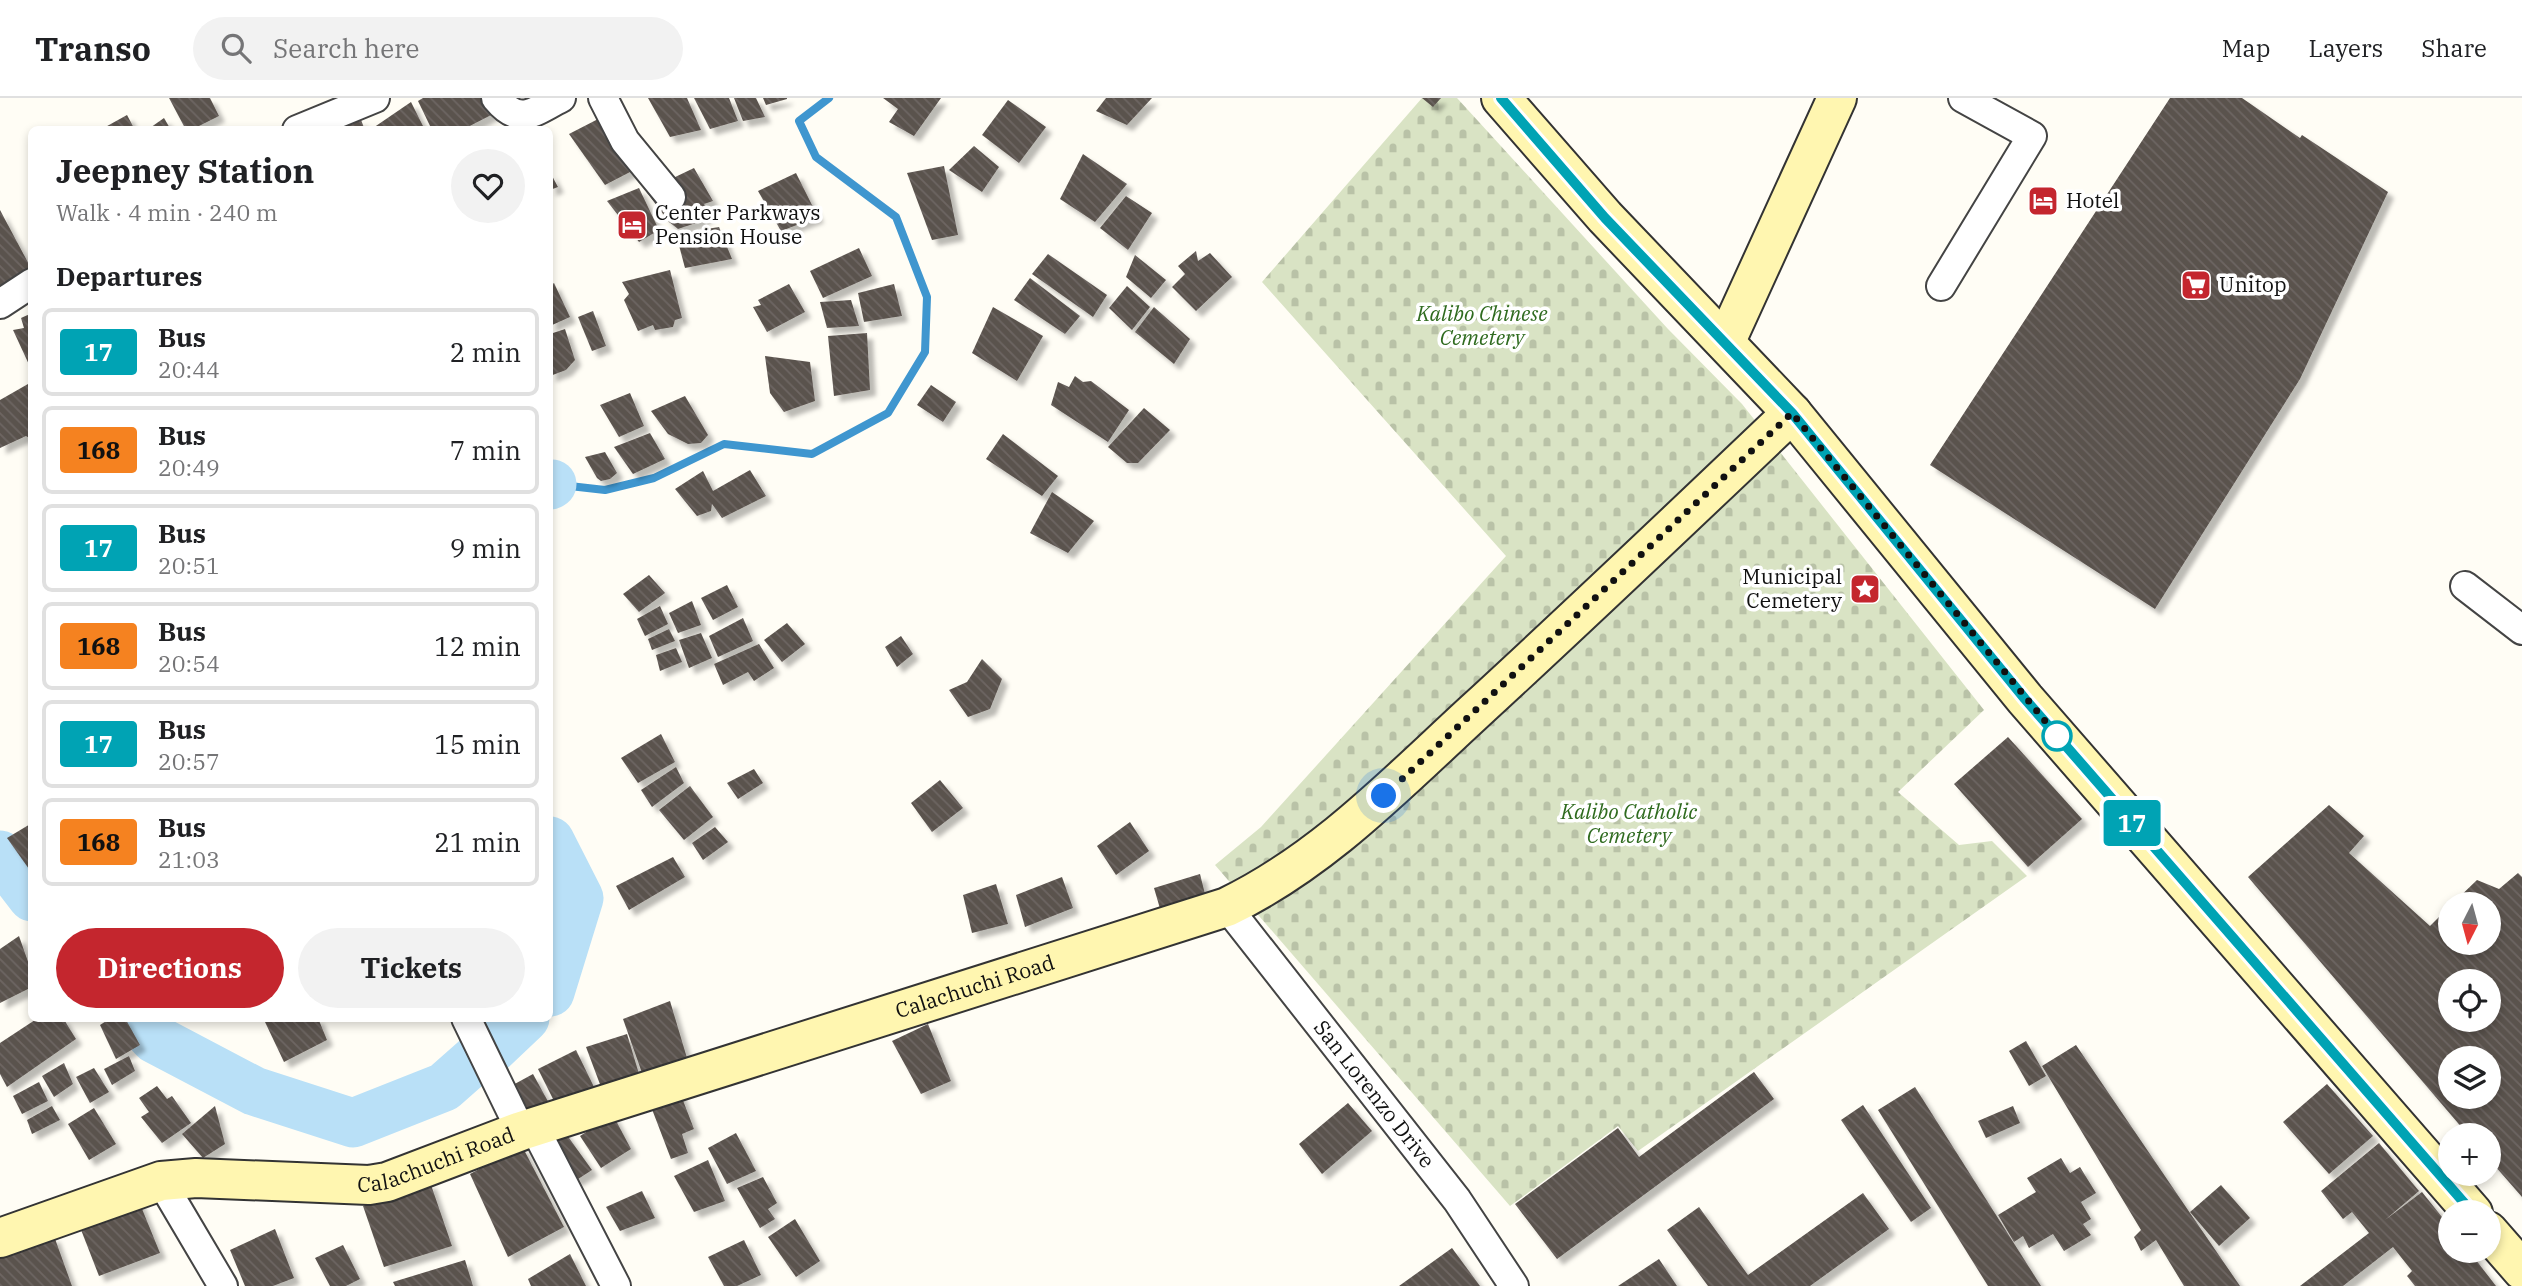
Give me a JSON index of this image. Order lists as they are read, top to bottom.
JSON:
{
  "streets": {
    "street": ["Calachuchi Road", "San Lorenzo Drive"]
  },
  "crossings": [
    ["Calachuchi Road", "San Lorenzo Drive"]
  ],
  "parks": ["Kalibo Chinese Cemetery", "Kalibo Catholic Cemetery"],
  "places": {
    "hotel": ["Hotel", "Center Parkways Pension House"],
    "supermarket": ["Unitop"],
    "place": ["Municipal Cemetery"]
  },
  "lines": ["bus line 17"],
  "north": "bottom",
  "page": {
    "header": "Transo",
    "search": "Search here",
    "nav": ["Map", "Layers", "Share"],
    "on_map": "17",
    "heading": [
      ["Jeepney Station", "Walk · 4 min · 240 m"],
      "Departures"
    ],
    "list": [
      {
        "mark": "17",
        "name": "Bus",
        "note": "20:44",
        "value": "2 min"
      },
      {
        "mark": "168",
        "name": "Bus",
        "note": "20:49",
        "value": "7 min"
      },
      {
        "mark": "17",
        "name": "Bus",
        "note": "20:51",
        "value": "9 min"
      },
      {
        "mark": "168",
        "name": "Bus",
        "note": "20:54",
        "value": "12 min"
      },
      {
        "mark": "17",
        "name": "Bus",
        "note": "20:57",
        "value": "15 min"
      },
      {
        "mark": "168",
        "name": "Bus",
        "note": "21:03",
        "value": "21 min"
      }
    ],
    "map_buttons": ["+", "−"],
    "buttons": ["Directions", "Tickets"]
  }
}
